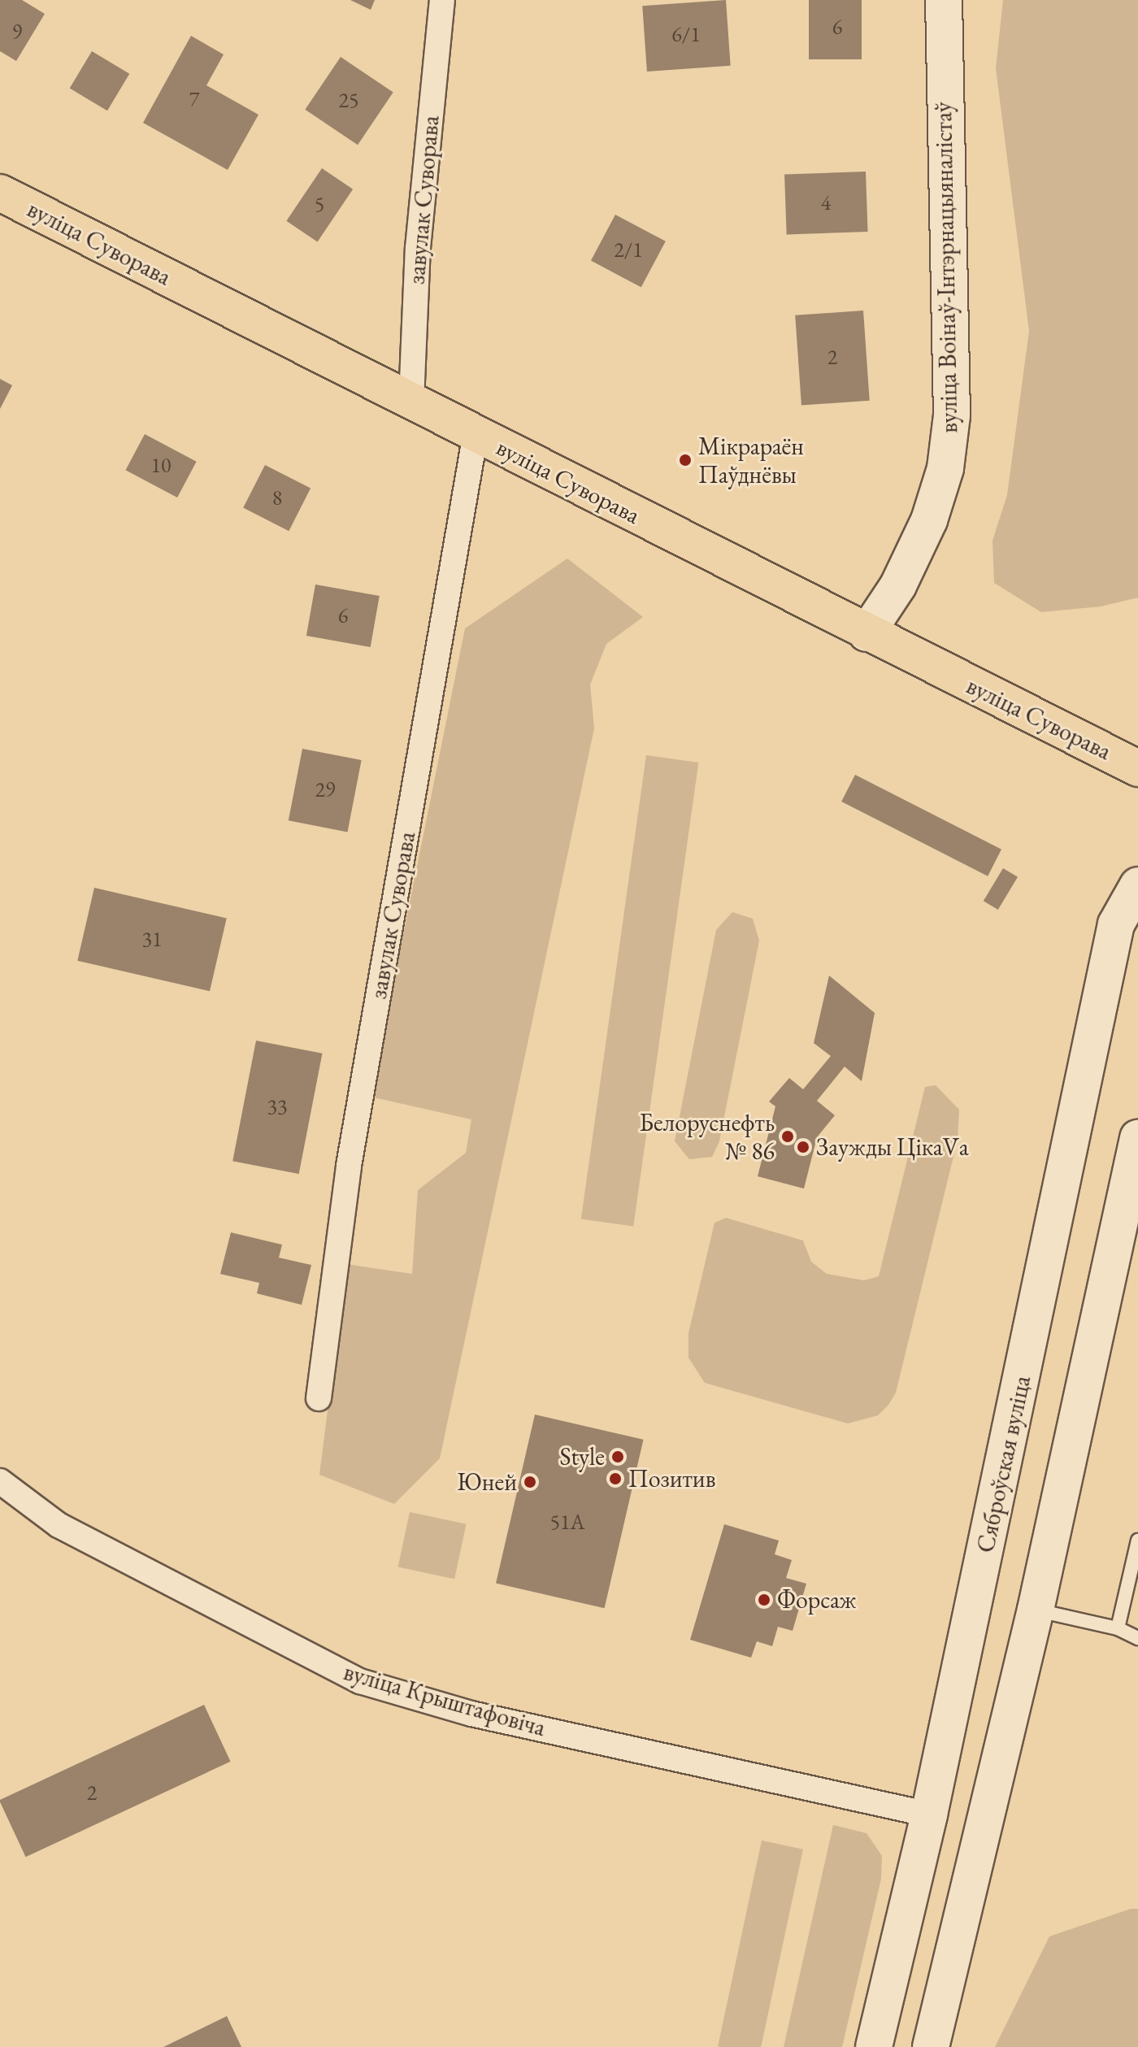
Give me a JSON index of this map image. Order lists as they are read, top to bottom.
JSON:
{
  "streets": {
    "main road": ["вуліца Суворава", "вуліца Воінаў-Інтэрнацыяналістаў", "Сяброўская вуліца"],
    "street": ["завулак Суворава", "вуліца Крыштафовіча"]
  },
  "crossings": [
    ["завулак Суворава", "вуліца Суворава"],
    ["вуліца Суворава", "вуліца Воінаў-Інтэрнацыяналістаў"],
    ["Сяброўская вуліца", "вуліца Крыштафовіча"]
  ],
  "places": [
    "Мікрараён Паўднёвы",
    "Белоруснефть № 86",
    "Заужды ЦікаVа",
    "Style",
    "Позитив",
    "Юней",
    "Форсаж"
  ],
  "house_numbers": [
    "6",
    "9",
    "6/1",
    "7",
    "25",
    "4",
    "5",
    "2/1",
    "2",
    "10",
    "8",
    "6",
    "29",
    "31",
    "33",
    "51А",
    "2"
  ]
}
